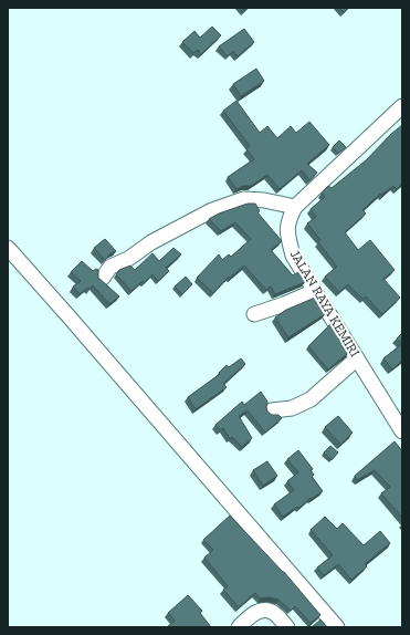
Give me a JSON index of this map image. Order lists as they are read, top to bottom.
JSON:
{
  "streets": {
    "street": ["JALAN RAYA KEMIRI"]
  }
}
